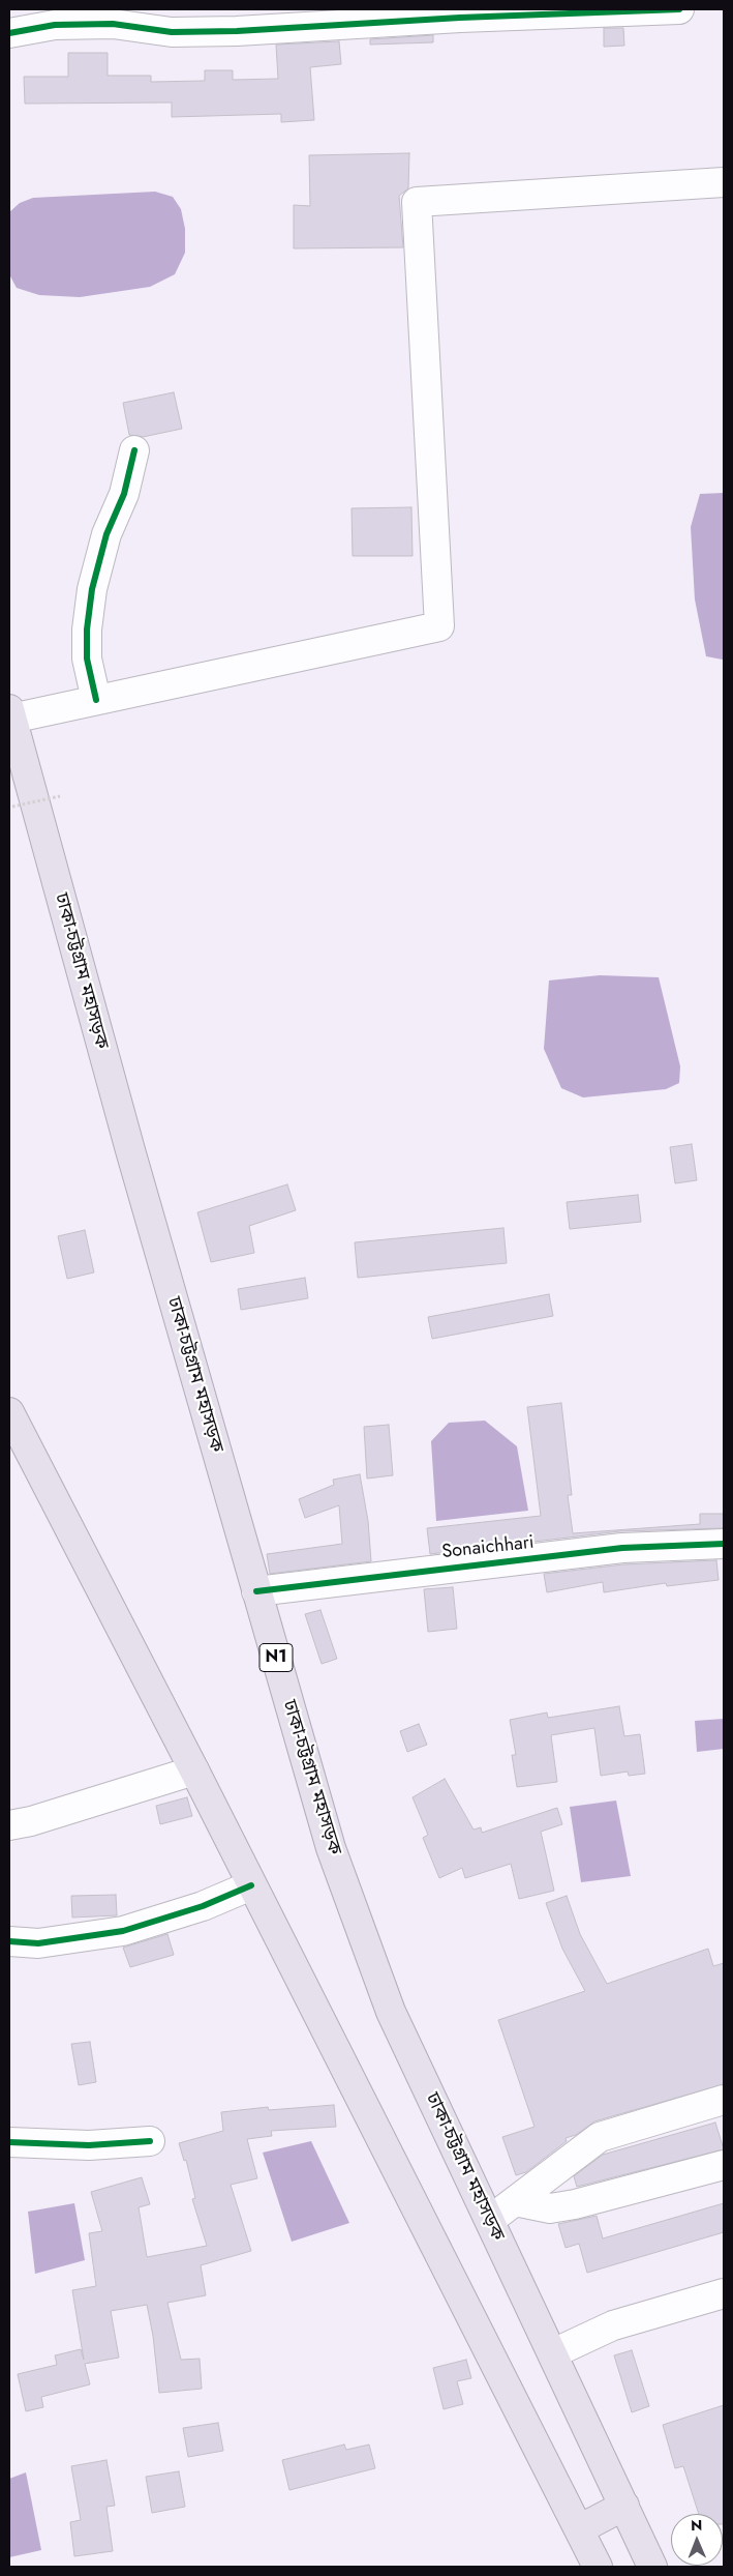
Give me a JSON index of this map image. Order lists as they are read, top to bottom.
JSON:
{
  "streets": {
    "highway": ["ঢাকা-চট্টগ্রাম মহাসড়ক", "N1"],
    "street": ["Sonaichhari"]
  },
  "crossings": [
    ["ঢাকা-চট্টগ্রাম মহাসড়ক", "Sonaichhari"]
  ],
  "north": "top"
}
